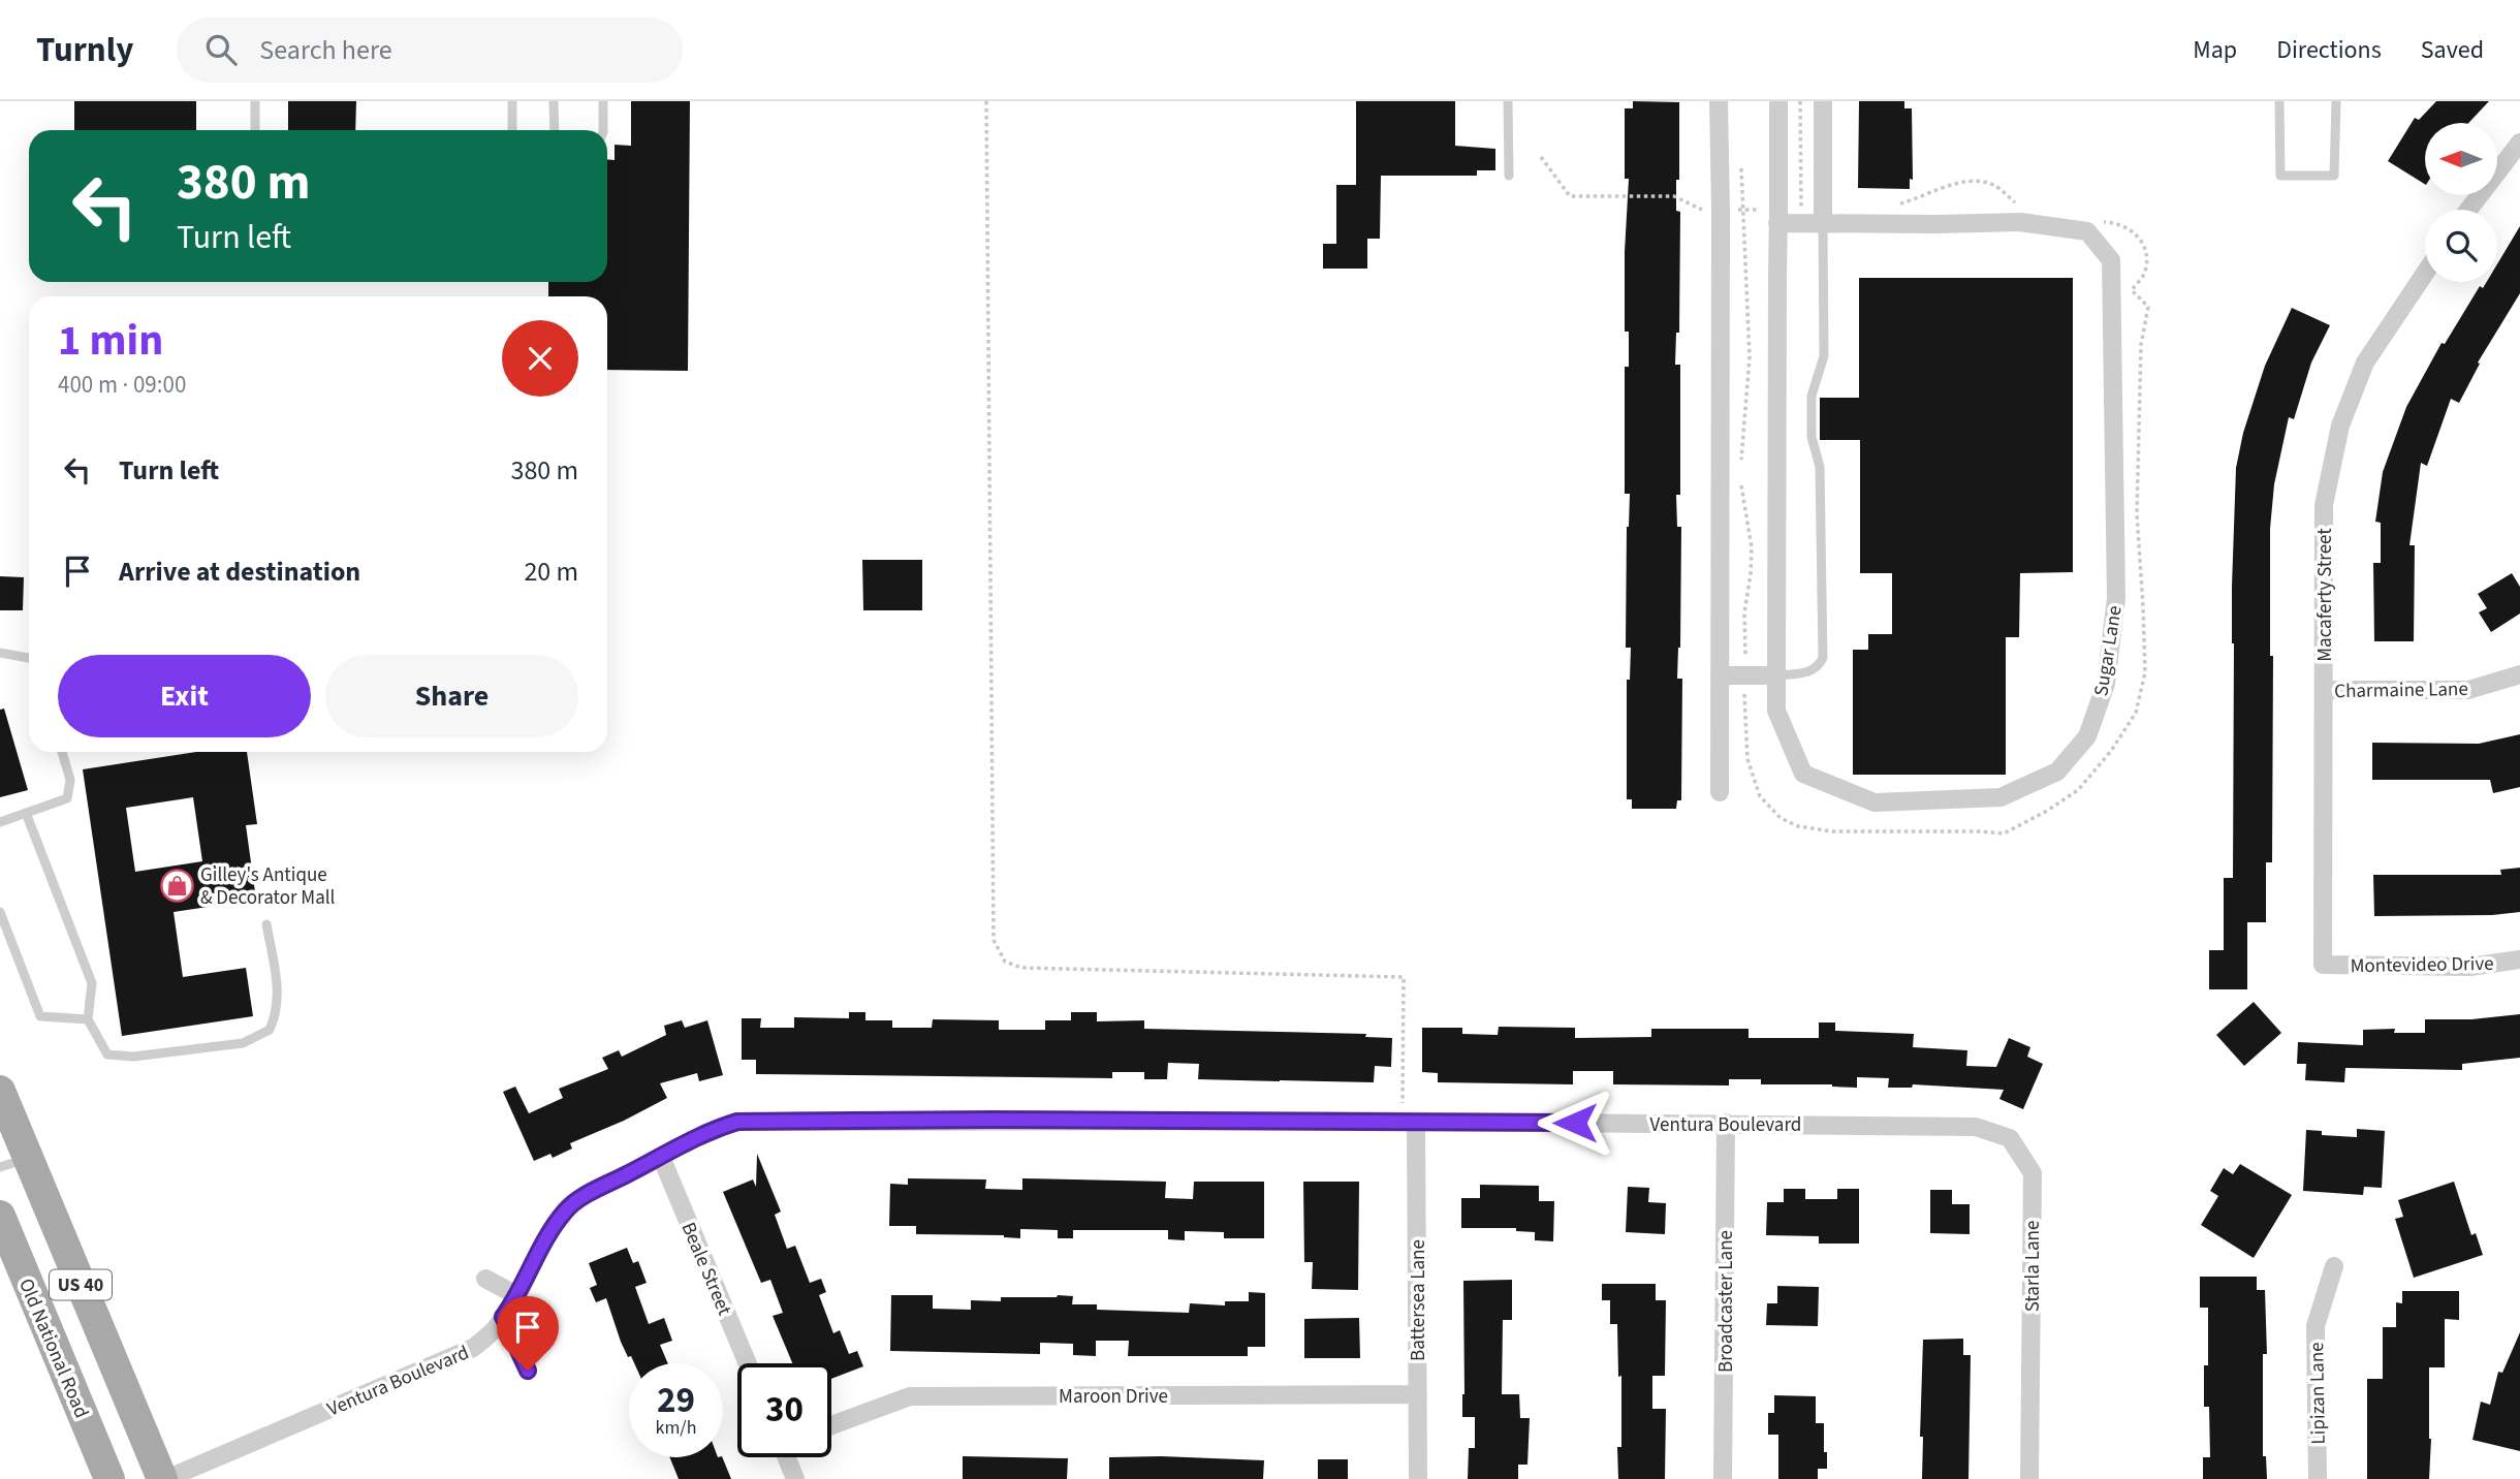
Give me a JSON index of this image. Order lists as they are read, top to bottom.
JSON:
{
  "streets": {
    "main road": ["US 40", "Old National Road"],
    "street": [
      "Macaferty Street",
      "Sugar Lane",
      "Charmaine Lane",
      "Montevideo Drive",
      "Ventura Boulevard",
      "Starla Lane",
      "Beale Street",
      "Battersea Lane",
      "Broadcaster Lane",
      "Lipizan Lane",
      "Maroon Drive"
    ]
  },
  "crossings": [
    ["Macaferty Street", "Charmaine Lane"],
    ["Macaferty Street", "Montevideo Drive"],
    ["Ventura Boulevard", "Starla Lane"],
    ["Ventura Boulevard", "Beale Street"],
    ["Ventura Boulevard", "US 40"],
    ["Ventura Boulevard", "Battersea Lane"],
    ["Ventura Boulevard", "Broadcaster Lane"],
    ["Battersea Lane", "Maroon Drive"]
  ],
  "places": {
    "shop": ["Gilley's Antique & Decorator Mall"]
  },
  "north": "left",
  "page": {
    "header": "Turnly",
    "search": "Search here",
    "nav": ["Map", "Directions", "Saved"],
    "turn": ["380 m", "Turn left"],
    "heading": ["1 min", "400 m · 09:00"],
    "list": [
      {
        "name": "Turn left",
        "value": "380 m"
      },
      {
        "name": "Arrive at destination",
        "value": "20 m"
      }
    ],
    "buttons": ["Exit", "Share"],
    "speed": "29 km/h",
    "limit": "30"
  }
}
